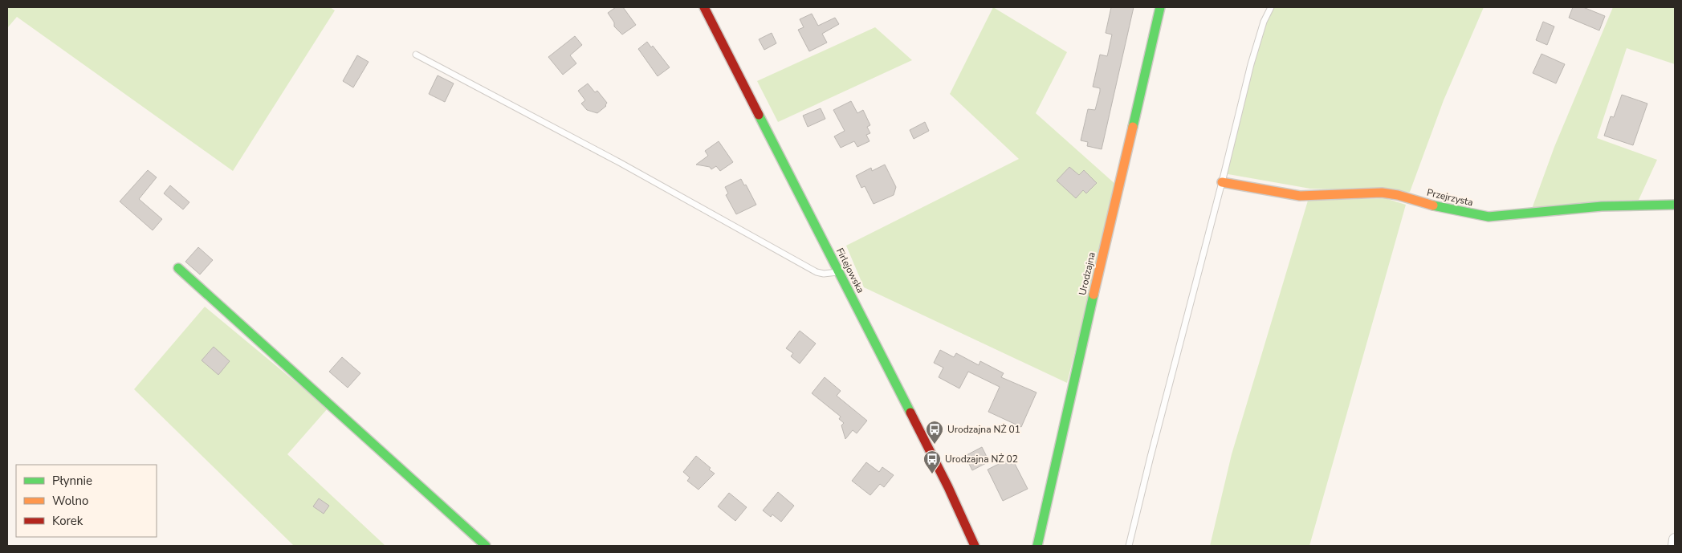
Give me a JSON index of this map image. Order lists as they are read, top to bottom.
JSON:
{
  "streets": {
    "street": ["Przejrzysta", "Firlejowska", "Urodzajna"]
  },
  "places": {
    "bus stop": ["Urodzajna NŻ 01", "Urodzajna NŻ 02"]
  },
  "legend": ["Płynnie", "Wolno", "Korek"]
}
